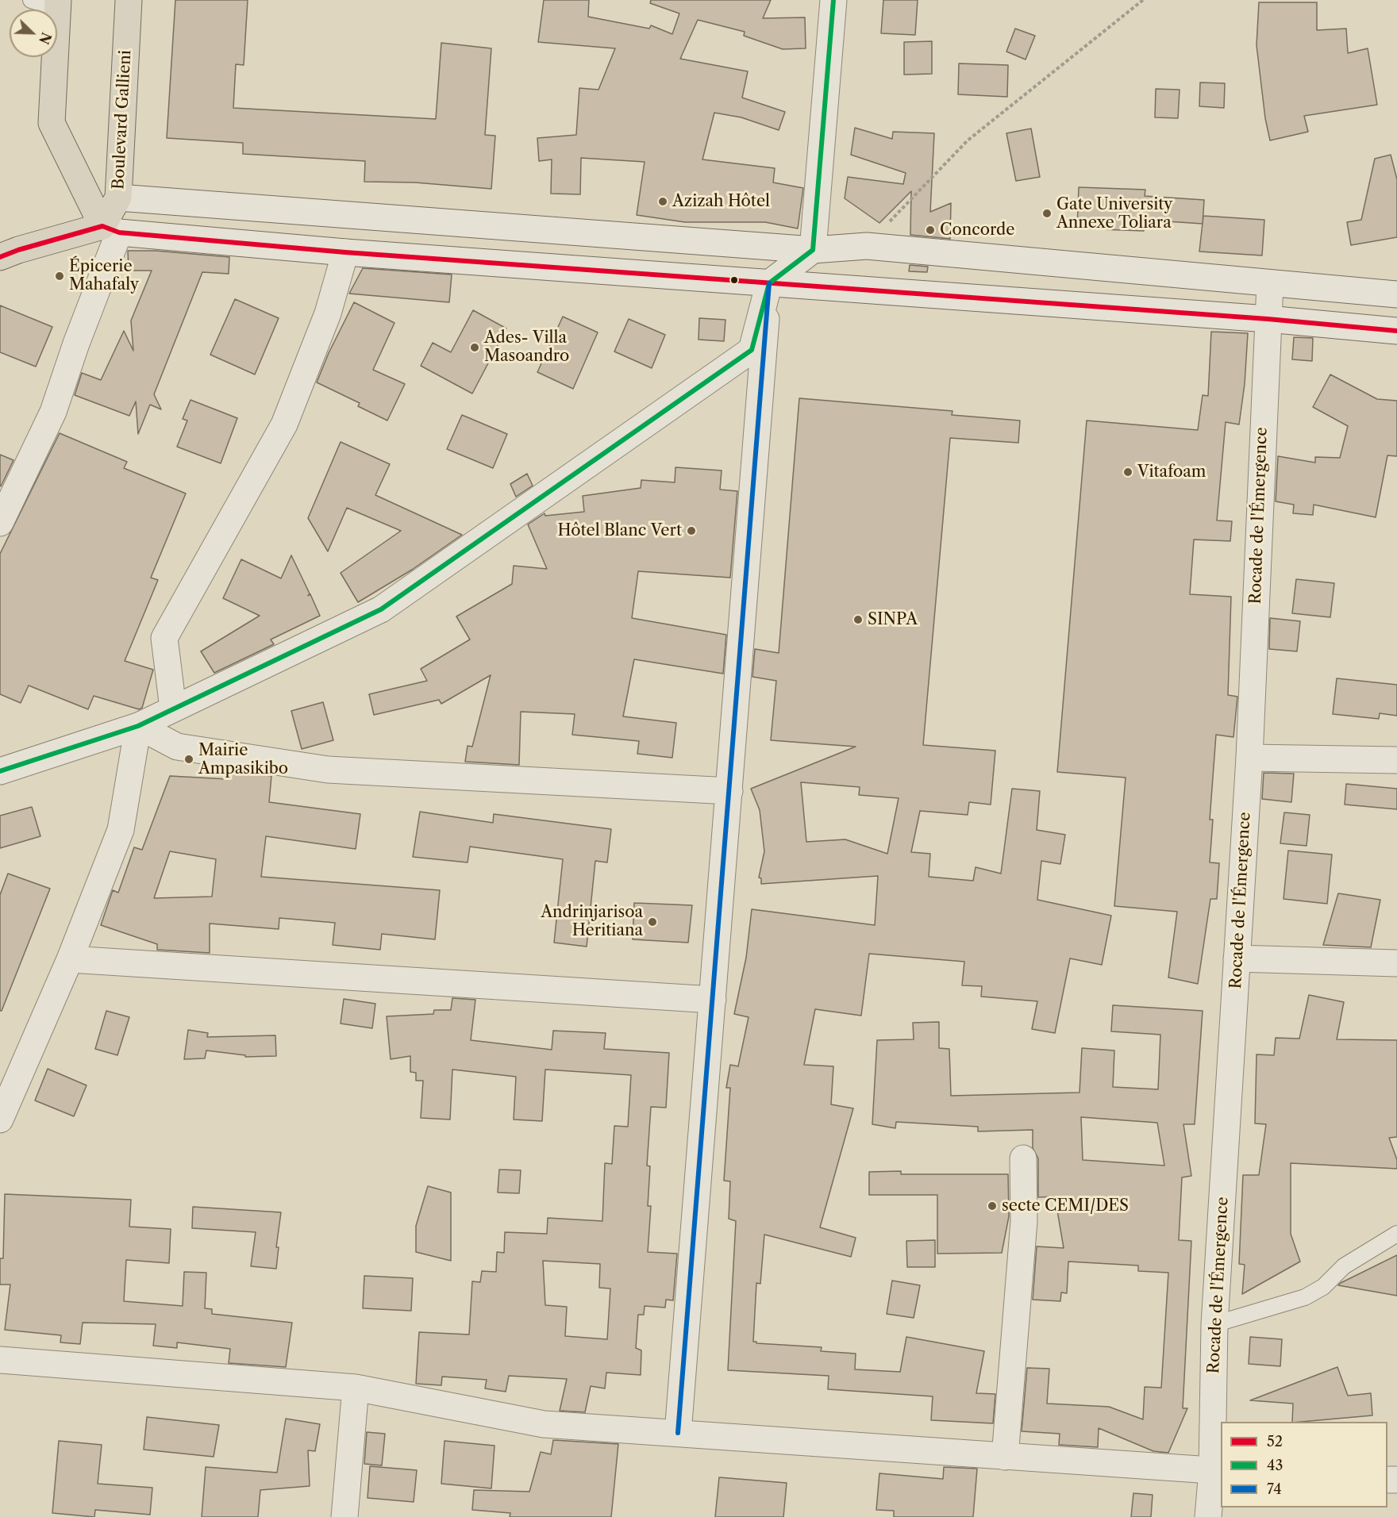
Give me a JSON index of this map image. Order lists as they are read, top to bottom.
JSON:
{
  "streets": {
    "main road": ["Boulevard Gallieni"],
    "street": ["Rocade de l'Émergence"]
  },
  "places": [
    "Azizah Hôtel",
    "Gate University Annexe Toliara",
    "Concorde",
    "Épicerie Mahafaly",
    "Ades- Villa Masoandro",
    "Vitafoam",
    "Hôtel Blanc Vert",
    "SINPA",
    "Mairie Ampasikibo",
    "Andrinjarisoa Heritiana",
    "secte CEMI/DES"
  ],
  "lines": ["transit line 43", "transit line 52", "transit line 74"],
  "legend": ["52", "43", "74"],
  "north": "bottom right"
}
